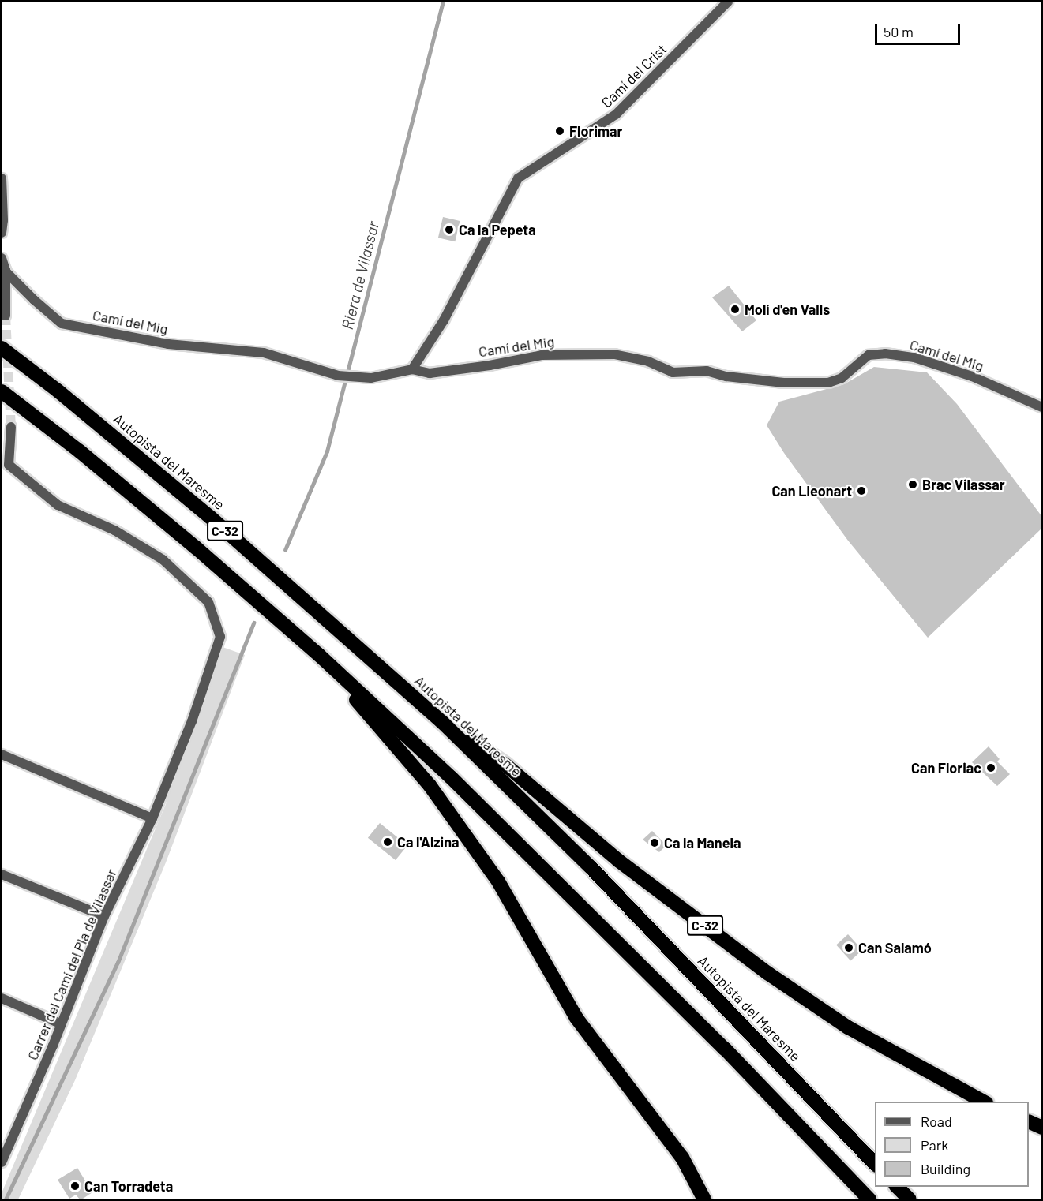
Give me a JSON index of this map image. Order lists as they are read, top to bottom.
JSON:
{
  "streets": {
    "highway": ["Autopista del Maresme", "C-32"],
    "street": ["Camí del Crist", "Camí del Mig", "Carrer del Camí del Pla de Vilassar"]
  },
  "crossings": [
    ["Camí del Crist", "Camí del Mig"],
    ["Autopista del Maresme", "C-32"]
  ],
  "water": ["Riera de Vilassar"],
  "places": [
    "Florimar",
    "Ca la Pepeta",
    "Molí d'en Valls",
    "Brac Vilassar",
    "Can Lleonart",
    "Can Floriac",
    "Ca l'Alzina",
    "Ca la Manela",
    "Can Salamó",
    "Can Torradeta"
  ],
  "legend": ["Road", "Park", "Building"],
  "scale_bar": "50 m"
}
